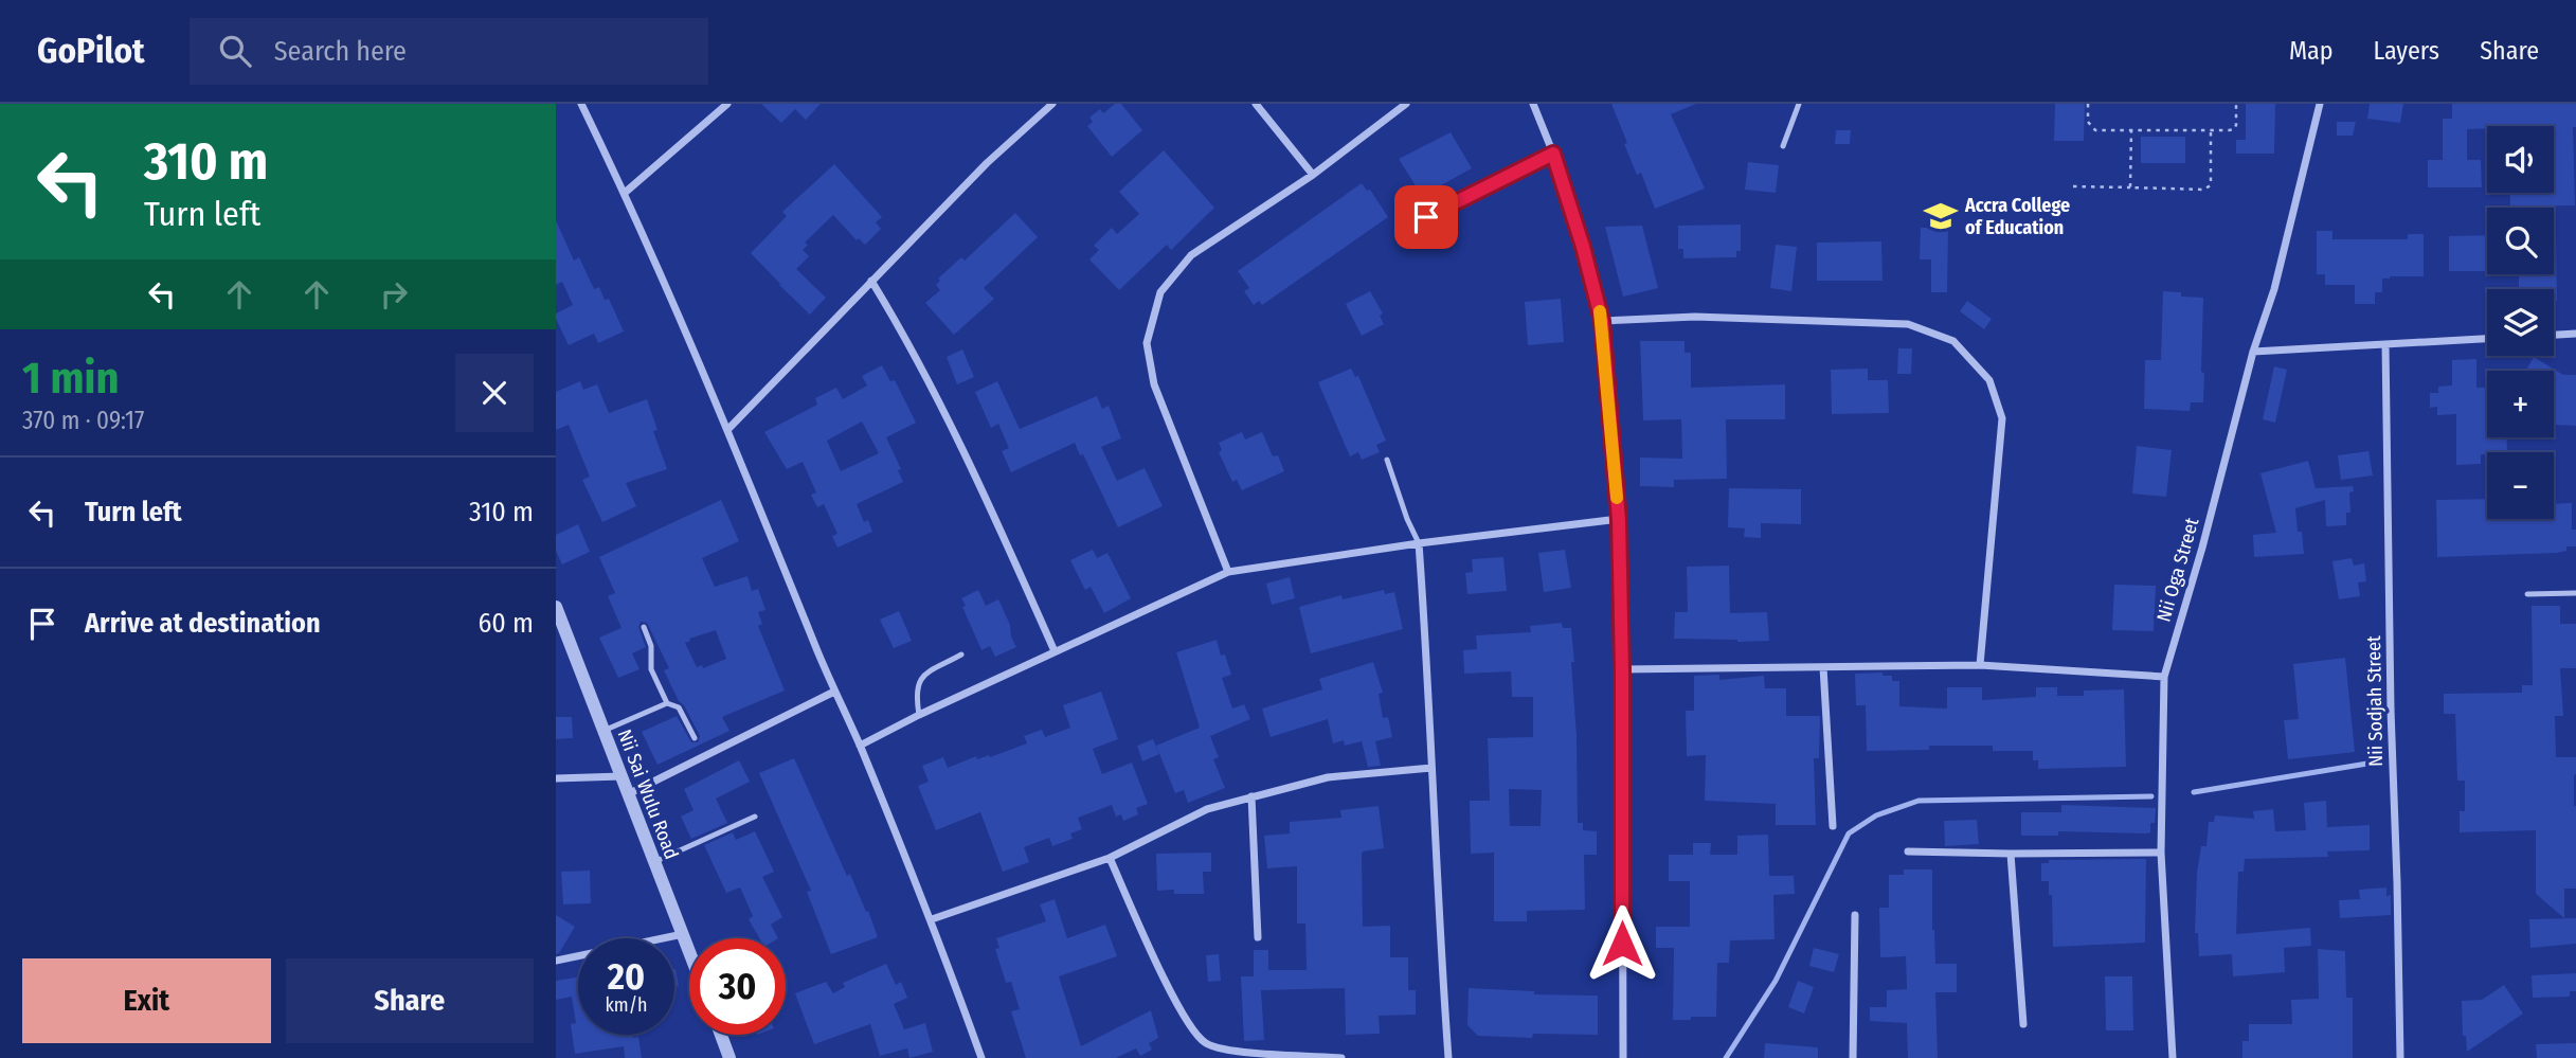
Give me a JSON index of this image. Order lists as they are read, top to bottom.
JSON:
{
  "streets": {
    "street": ["Nii Oga Street", "Nii Sodjah Street", "Nii Sai Wulu Road"]
  },
  "places": {
    "school or university": ["Accra College of Education"]
  },
  "page": {
    "header": "GoPilot",
    "search": "Search here",
    "nav": ["Map", "Layers", "Share"],
    "turn": ["310 m", "Turn left"],
    "map_buttons": ["+", "−"],
    "heading": ["1 min", "370 m · 09:17"],
    "list": [
      {
        "name": "Turn left",
        "value": "310 m"
      },
      {
        "name": "Arrive at destination",
        "value": "60 m"
      }
    ],
    "speed": "20 km/h",
    "limit": "30",
    "buttons": ["Exit", "Share"]
  }
}
